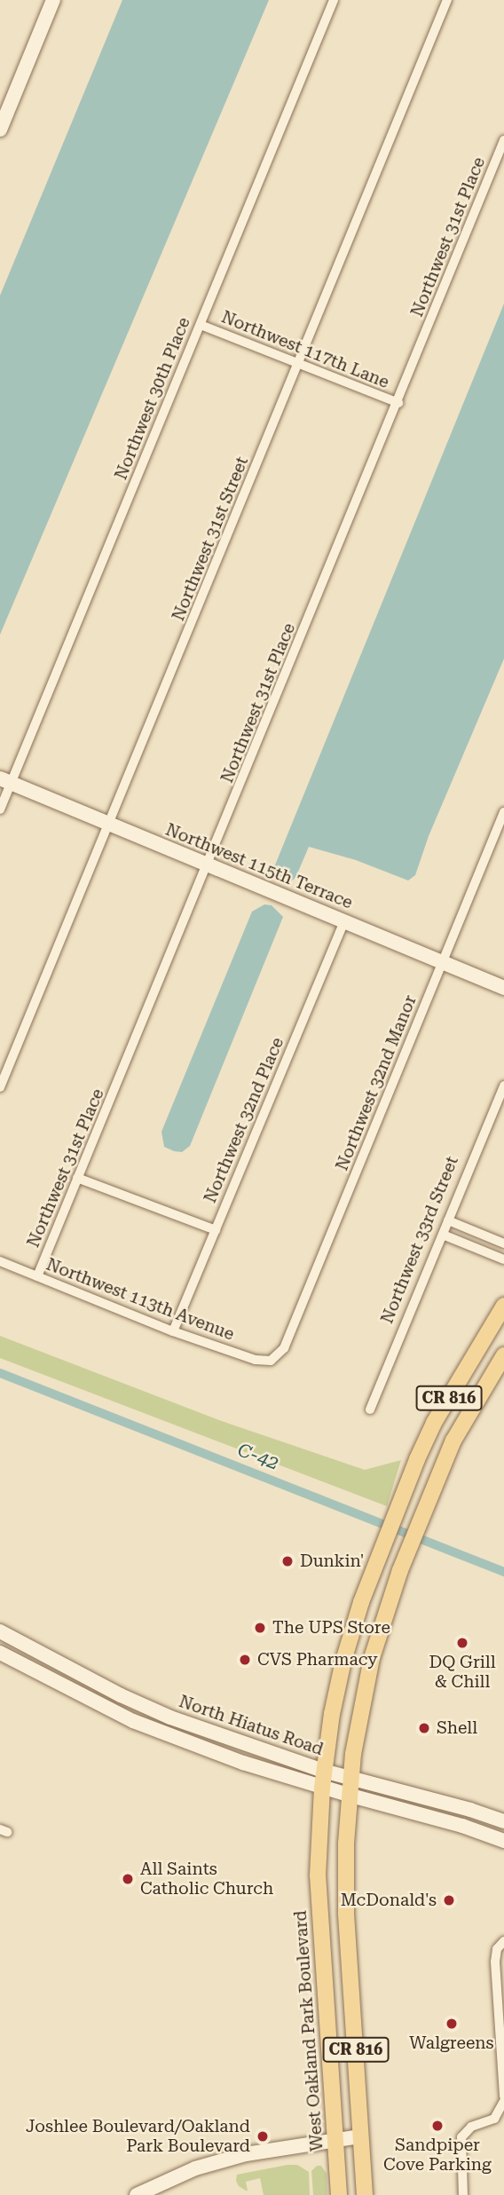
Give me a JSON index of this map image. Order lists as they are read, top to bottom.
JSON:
{
  "streets": {
    "main road": [
      "Northwest 115th Terrace",
      "CR 816",
      "North Hiatus Road",
      "West Oakland Park Boulevard"
    ],
    "street": [
      "Northwest 31st Place",
      "Northwest 117th Lane",
      "Northwest 30th Place",
      "Northwest 31st Street",
      "Northwest 32nd Manor",
      "Northwest 32nd Place",
      "Northwest 33rd Street",
      "Northwest 113th Avenue"
    ]
  },
  "crossings": [
    ["Northwest 31st Place", "Northwest 117th Lane"],
    ["Northwest 31st Place", "Northwest 115th Terrace"],
    ["Northwest 31st Place", "Northwest 113th Avenue"],
    ["Northwest 117th Lane", "Northwest 30th Place"],
    ["Northwest 117th Lane", "Northwest 31st Street"],
    ["Northwest 30th Place", "Northwest 115th Terrace"],
    ["Northwest 31st Street", "Northwest 115th Terrace"],
    ["Northwest 115th Terrace", "Northwest 32nd Manor"],
    ["Northwest 115th Terrace", "Northwest 32nd Place"],
    ["Northwest 32nd Manor", "Northwest 113th Avenue"],
    ["Northwest 32nd Place", "Northwest 113th Avenue"],
    ["CR 816", "North Hiatus Road"],
    ["North Hiatus Road", "West Oakland Park Boulevard"]
  ],
  "water": ["C-42"],
  "places": [
    "Dunkin'",
    "The UPS Store",
    "DQ Grill & Chill",
    "CVS Pharmacy",
    "Shell",
    "All Saints Catholic Church",
    "McDonald's",
    "Walgreens",
    "Sandpiper Cove Parking",
    "Joshlee Boulevard/Oakland Park Boulevard"
  ]
}
